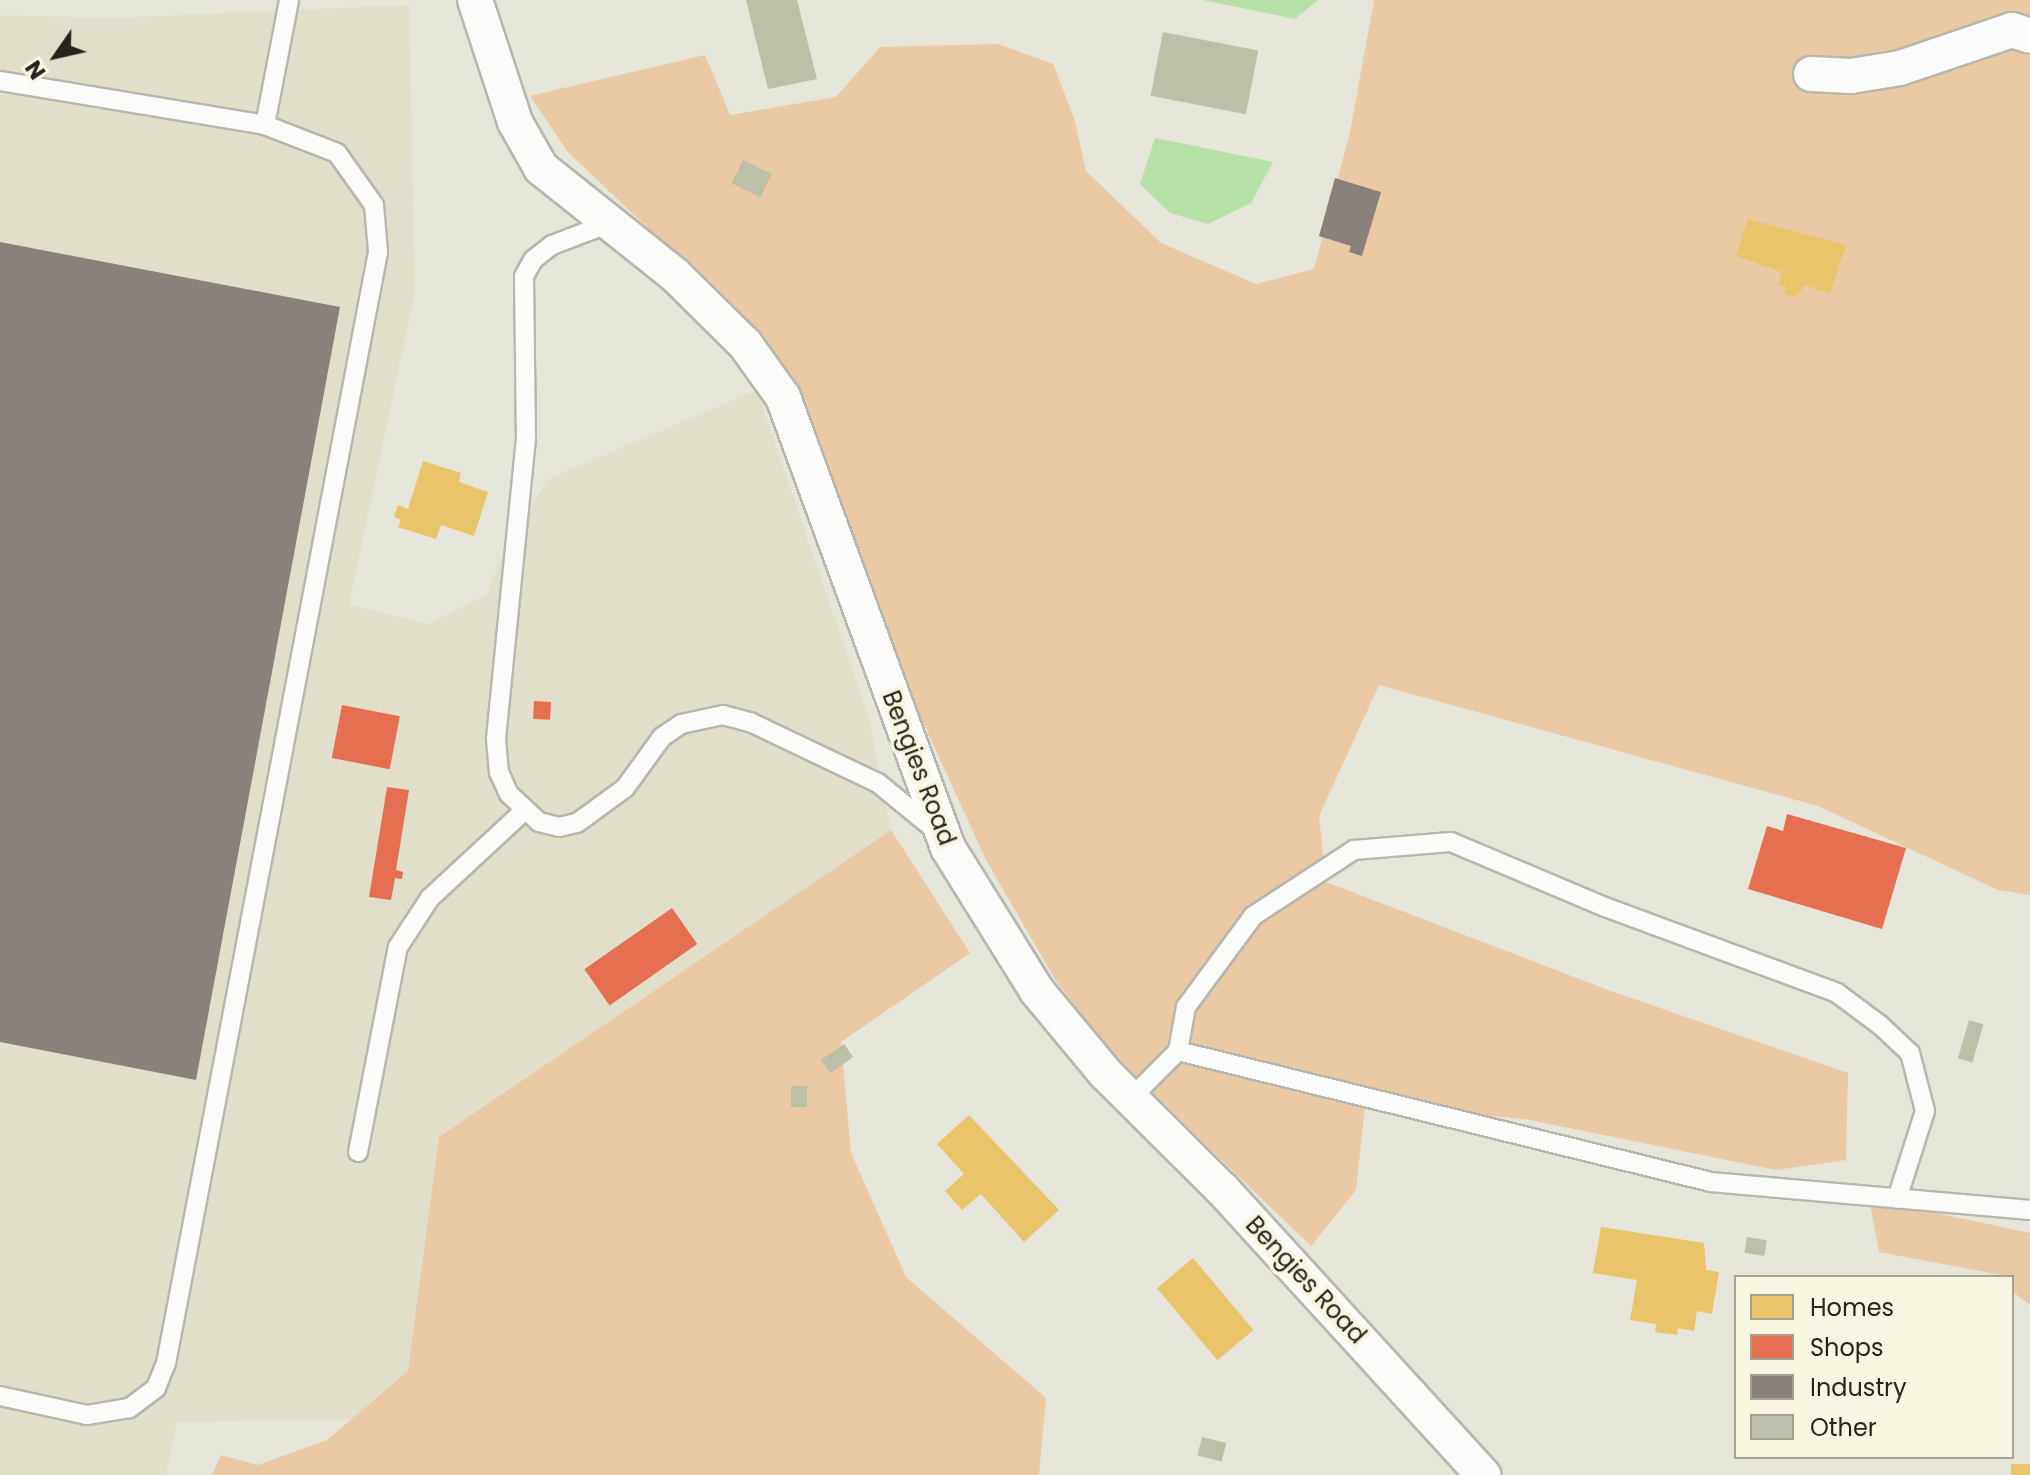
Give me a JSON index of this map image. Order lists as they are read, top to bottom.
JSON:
{
  "streets": {
    "street": ["Bengies Road"]
  },
  "legend": [
    "Homes",
    "Shops",
    "Industry",
    "Other"
  ],
  "north": "bottom left"
}
